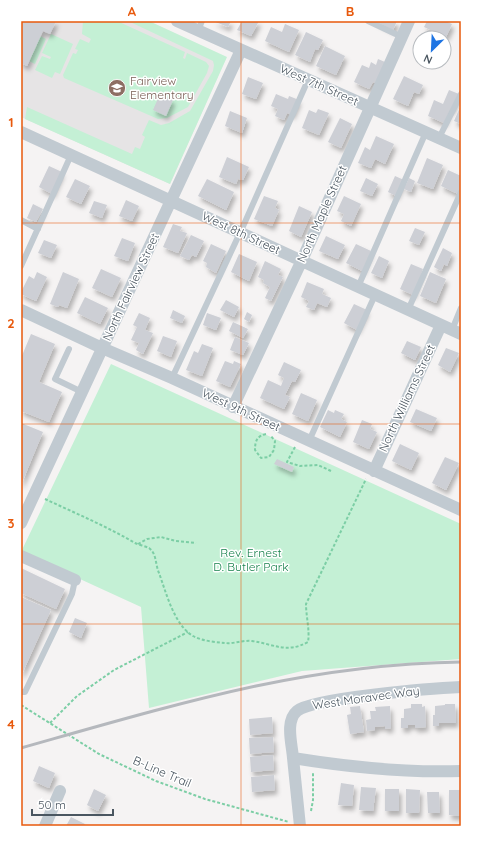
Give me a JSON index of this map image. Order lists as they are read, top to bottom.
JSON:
{
  "streets": {
    "street": [
      "West 7th Street",
      "North Maple Street",
      "West 8th Street",
      "North Fairview Street",
      "North Williams Street",
      "West 9th Street",
      "West Moravec Way"
    ],
    "path": ["B-Line Trail"]
  },
  "crossings": [
    ["West 7th Street", "North Maple Street"],
    ["West 7th Street", "North Fairview Street"],
    ["North Maple Street", "West 8th Street"],
    ["North Maple Street", "West 9th Street"],
    ["West 8th Street", "North Fairview Street"],
    ["West 8th Street", "North Williams Street"],
    ["North Fairview Street", "West 9th Street"],
    ["North Williams Street", "West 9th Street"],
    ["West Moravec Way", "B-Line Trail"]
  ],
  "parks": ["Rev. Ernest D. Butler Park"],
  "places": {
    "school or university": ["Fairview Elementary"]
  },
  "scale_bar": "50 m",
  "north": "bottom left",
  "grid": {
    "columns": ["A", "B"],
    "rows": [
      "1",
      "2",
      "3",
      "4"
    ]
  }
}
